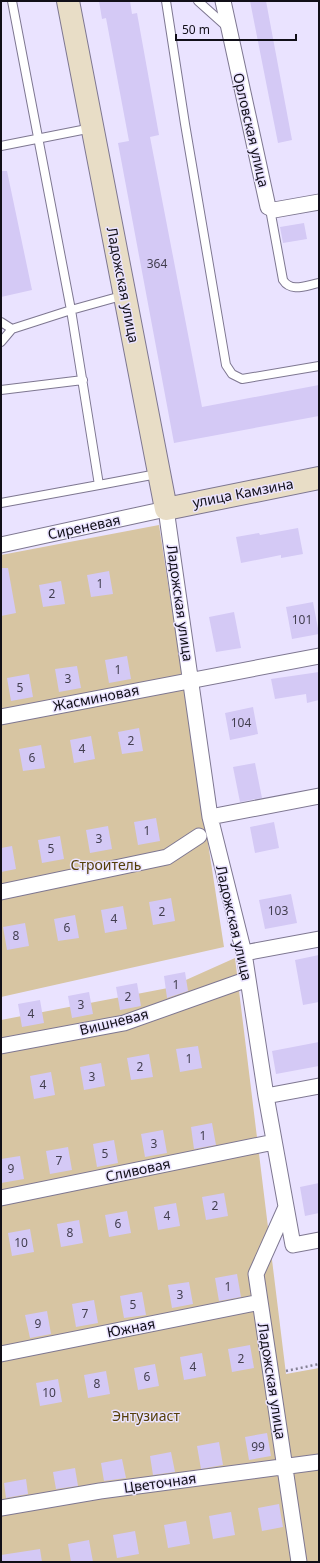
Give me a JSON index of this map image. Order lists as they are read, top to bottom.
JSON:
{
  "streets": {
    "main road": ["Ладожская улица", "улица Камзина"],
    "street": [
      "Орловская улица",
      "Сиреневая",
      "Жасминовая",
      "Вишневая",
      "Сливовая",
      "Южная",
      "Цветочная"
    ]
  },
  "crossings": [
    ["Ладожская улица", "улица Камзина"],
    ["Ладожская улица", "Сиреневая"],
    ["Ладожская улица", "Жасминовая"],
    ["Ладожская улица", "Вишневая"],
    ["Ладожская улица", "Сливовая"],
    ["Ладожская улица", "Южная"],
    ["Ладожская улица", "Цветочная"],
    ["улица Камзина", "Сиреневая"]
  ],
  "parks": ["Строитель", "Энтузиаст"],
  "house_numbers": [
    "364",
    "1",
    "2",
    "101",
    "1",
    "3",
    "5",
    "104",
    "2",
    "4",
    "6",
    "1",
    "3",
    "5",
    "103",
    "2",
    "4",
    "6",
    "8",
    "1",
    "2",
    "3",
    "4",
    "1",
    "2",
    "3",
    "4",
    "1",
    "3",
    "5",
    "7",
    "9",
    "2",
    "4",
    "6",
    "8",
    "10",
    "1",
    "3",
    "5",
    "7",
    "9",
    "2",
    "4",
    "6",
    "8",
    "10",
    "99"
  ],
  "scale_bar": "50 m"
}
